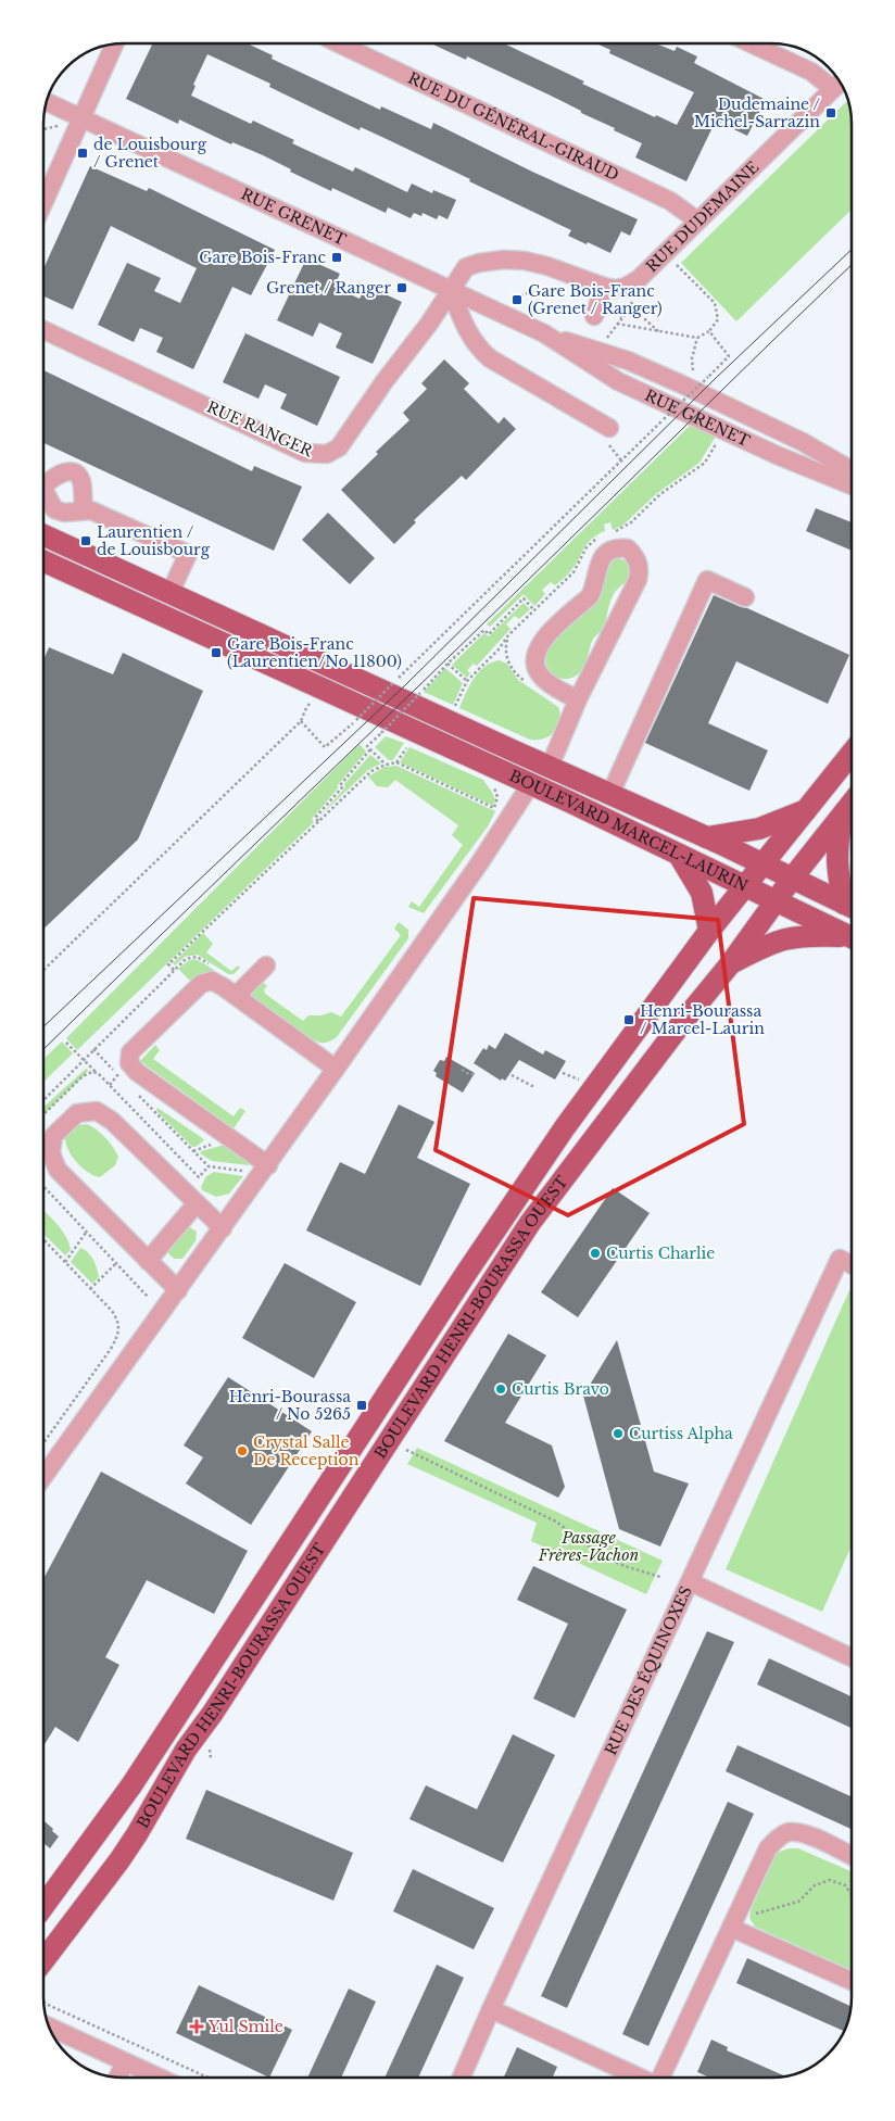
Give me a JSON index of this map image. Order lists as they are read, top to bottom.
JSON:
{
  "streets": {
    "main road": ["BOULEVARD MARCEL-LAURIN", "BOULEVARD HENRI-BOURASSA OUEST"],
    "street": [
      "RUE DU GÉNÉRAL-GIRAUD",
      "RUE GRENET",
      "RUE DUDEMAINE",
      "RUE RANGER",
      "RUE DES ÉQUINOXES"
    ]
  },
  "crossings": [
    ["RUE DU GÉNÉRAL-GIRAUD", "RUE DUDEMAINE"],
    ["RUE GRENET", "RUE DUDEMAINE"],
    ["RUE GRENET", "RUE RANGER"],
    ["RUE DUDEMAINE", "RUE RANGER"],
    ["BOULEVARD MARCEL-LAURIN", "BOULEVARD HENRI-BOURASSA OUEST"]
  ],
  "parks": ["Passage Frères-Vachon"],
  "places": {
    "transit": [
      "Dudemaine / Michel-Sarrazin",
      "de Louisbourg / Grenet",
      "Gare Bois-Franc",
      "Grenet / Ranger",
      "Gare Bois-Franc (Grenet / Ranger)",
      "Laurentien / de Louisbourg",
      "Gare Bois-Franc (Laurentien/No 11800)",
      "Henri-Bourassa / Marcel-Laurin",
      "Henri-Bourassa / No 5265"
    ],
    "other": [
      "Curtis Charlie",
      "Curtis Bravo",
      "Curtiss Alpha",
      "Crystal Salle De Reception"
    ],
    "health": ["Yul Smile"]
  }
}
